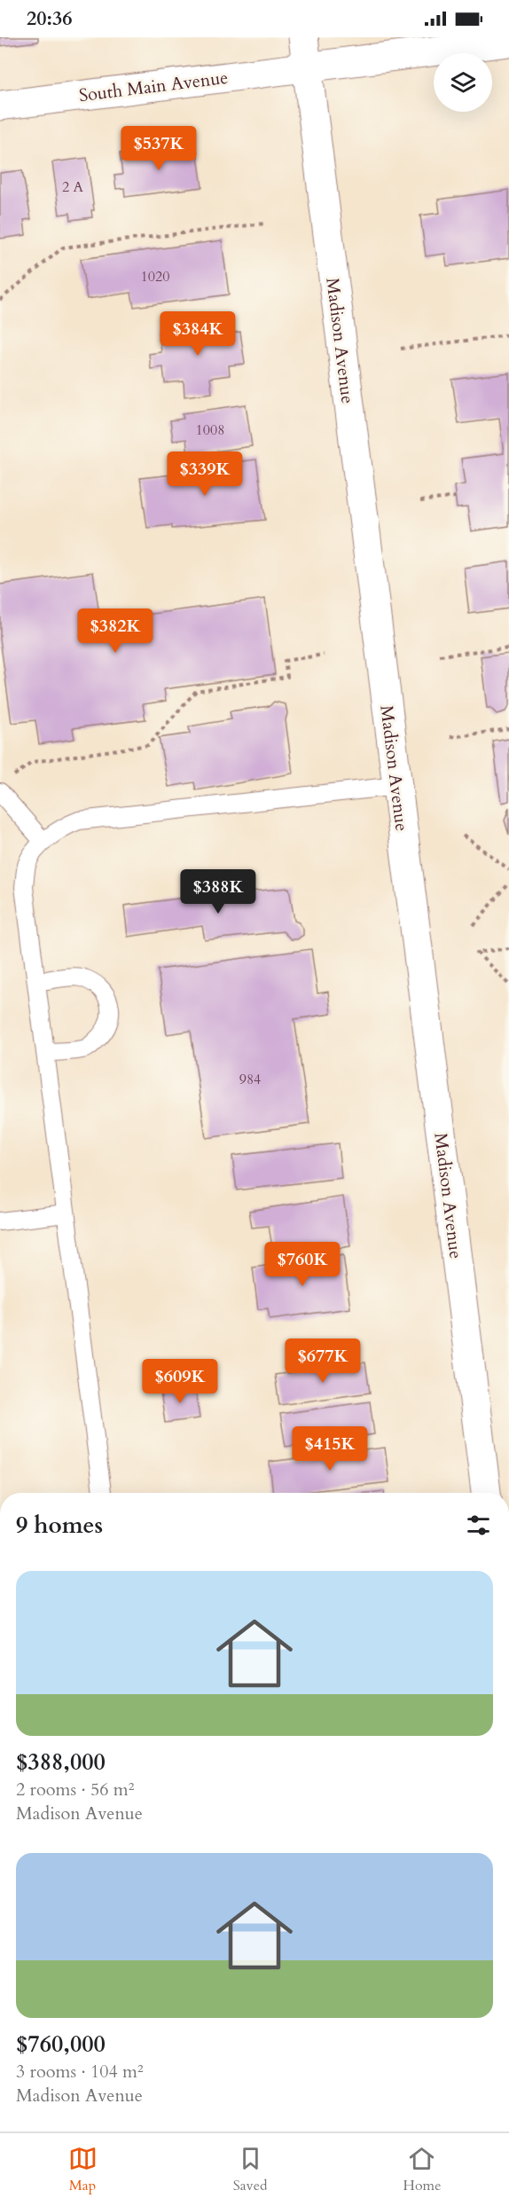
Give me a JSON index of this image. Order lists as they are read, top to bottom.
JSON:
{
  "streets": {
    "main road": ["South Main Avenue", "Madison Avenue"]
  },
  "crossings": [
    ["South Main Avenue", "Madison Avenue"]
  ],
  "house_numbers": [
    "2 A",
    "1020",
    "1008",
    "984"
  ],
  "page": {
    "status": "20:36",
    "price": [
      "$537K",
      "$384K",
      "$339K",
      "$382K",
      "$388K",
      "$760K",
      "$677K",
      "$609K",
      "$415K"
    ],
    "heading": "9 homes",
    "list": [
      {
        "name": "$388,000",
        "note": "2 rooms · 56 m² · Madison Avenue"
      },
      {
        "name": "$760,000",
        "note": "3 rooms · 104 m² · Madison Avenue"
      }
    ],
    "tabs": ["Map", "Saved", "Home"]
  }
}
